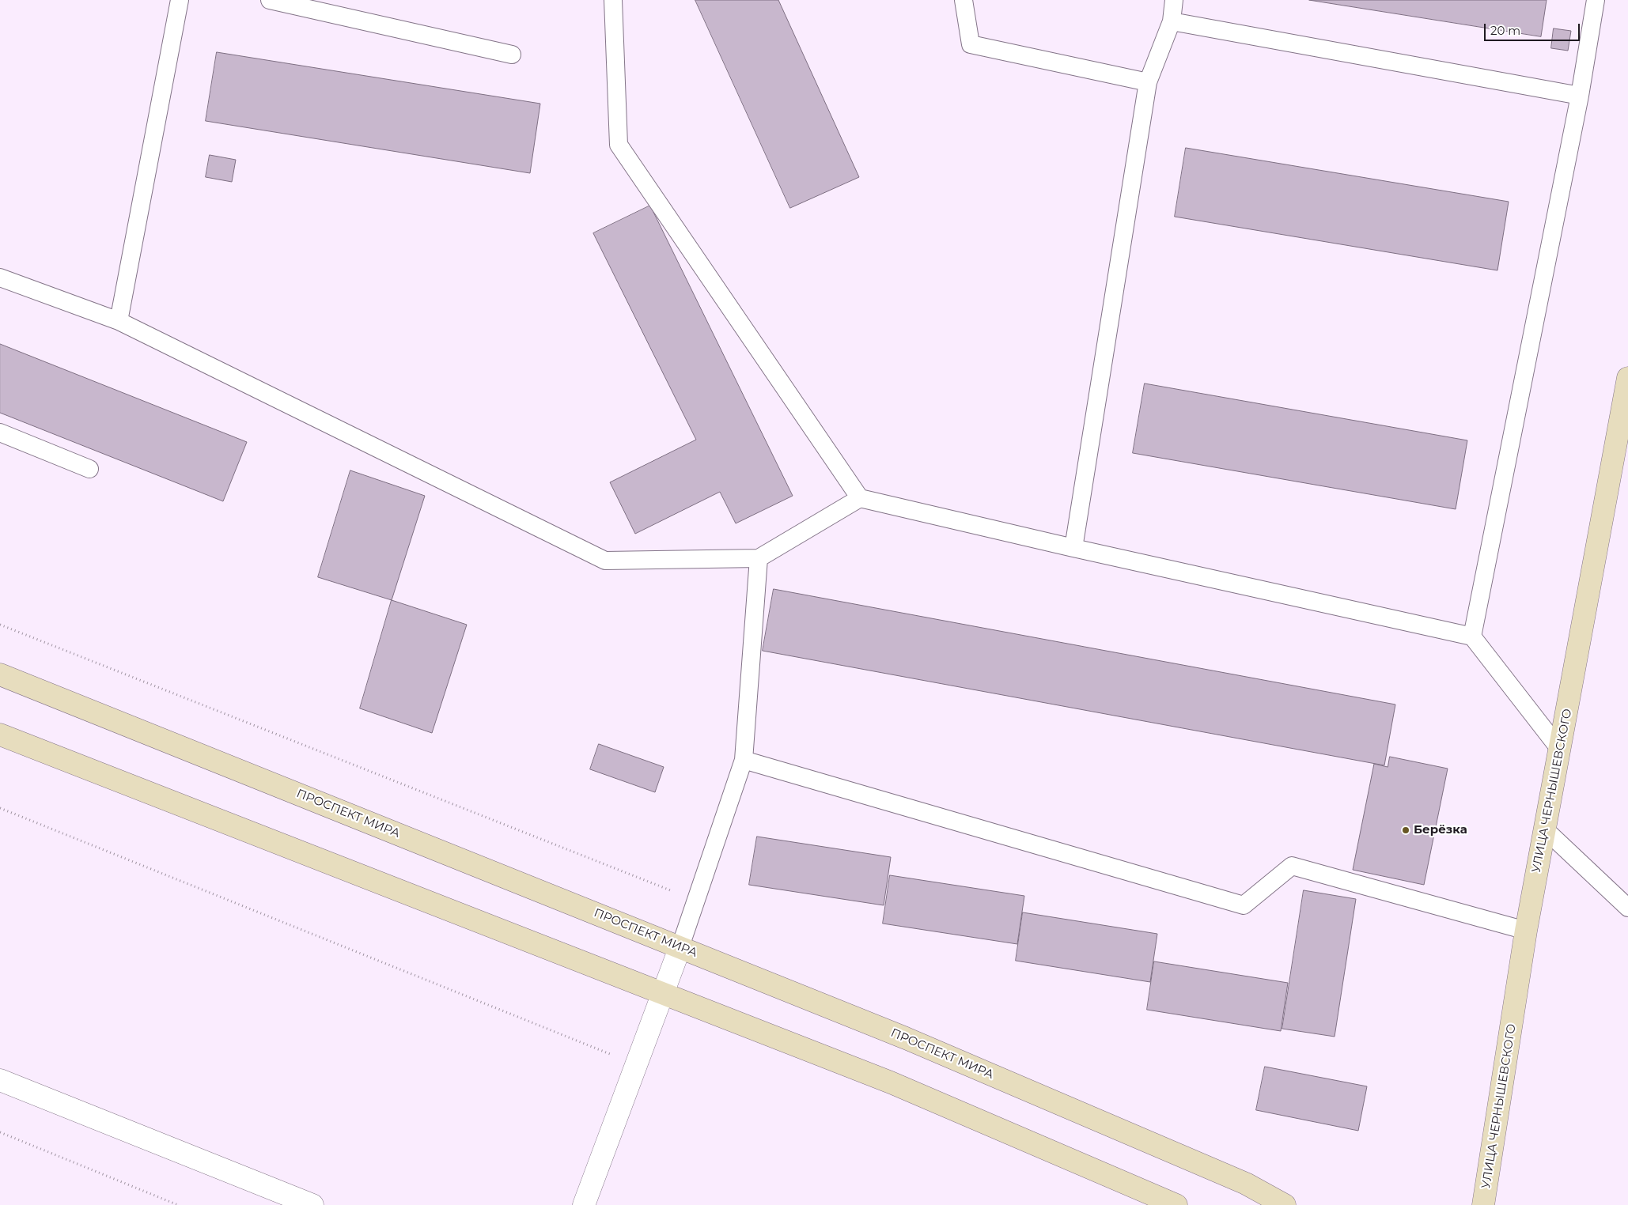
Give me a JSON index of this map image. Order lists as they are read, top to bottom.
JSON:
{
  "streets": {
    "main road": ["УЛИЦА ЧЕРНЫШЕВСКОГО", "ПРОСПЕКТ МИРА"]
  },
  "places": ["Берёзка"],
  "scale_bar": "20 m"
}
